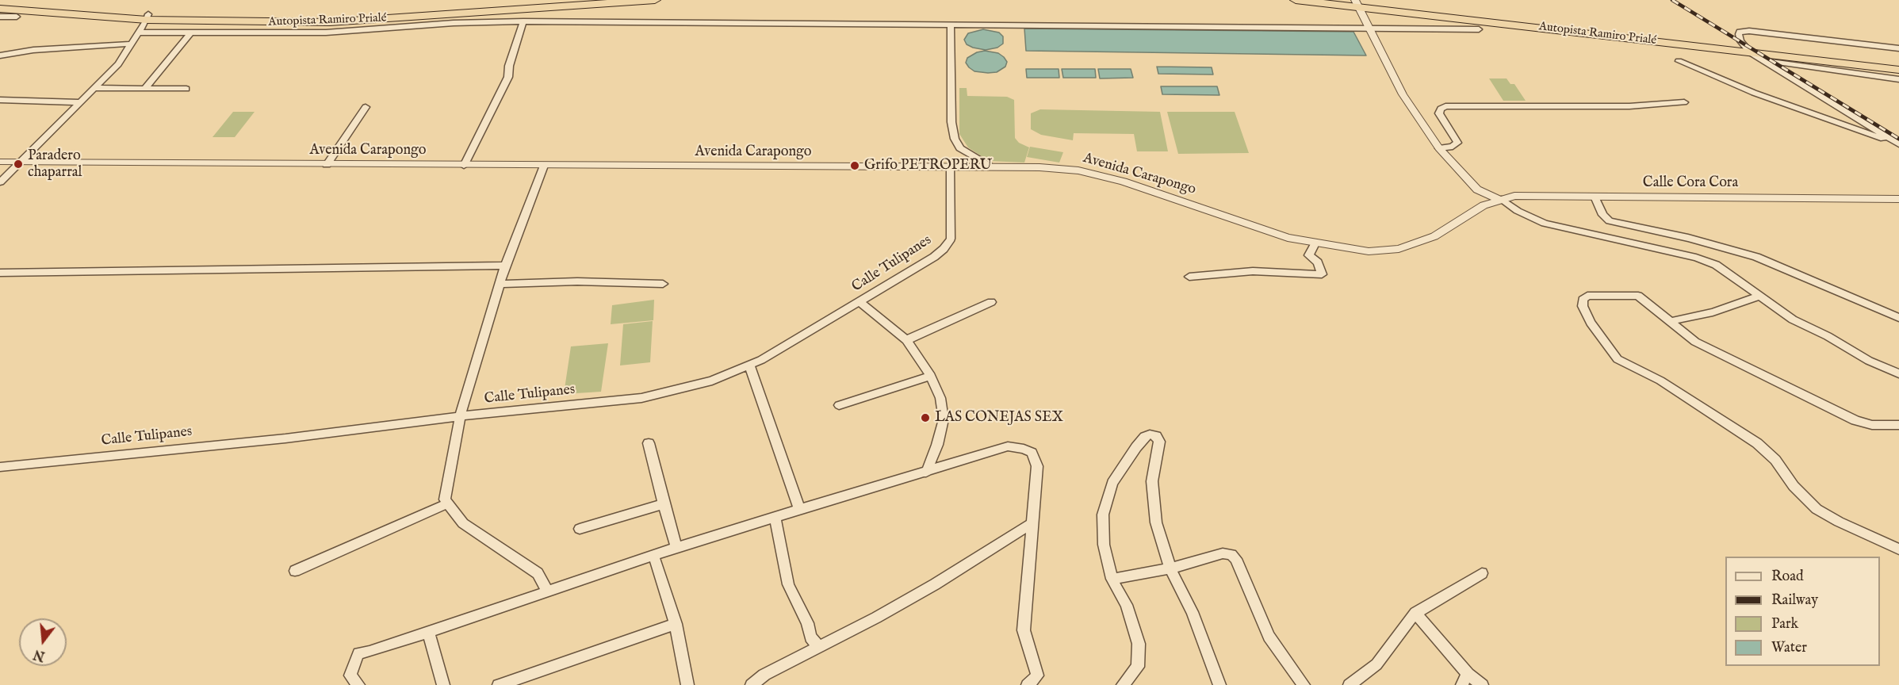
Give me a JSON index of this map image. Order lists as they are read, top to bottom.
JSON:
{
  "streets": {
    "highway": ["Autopista Ramiro Prialé"],
    "street": ["Avenida Carapongo", "Calle Cora Cora", "Calle Tulipanes"]
  },
  "crossings": [
    ["Avenida Carapongo", "Calle Cora Cora"],
    ["Avenida Carapongo", "Calle Tulipanes"]
  ],
  "places": ["Paradero chaparral", "Grifo PETROPERU", "LAS CONEJAS SEX"],
  "legend": [
    "Road",
    "Railway",
    "Park",
    "Water"
  ],
  "north": "bottom"
}
